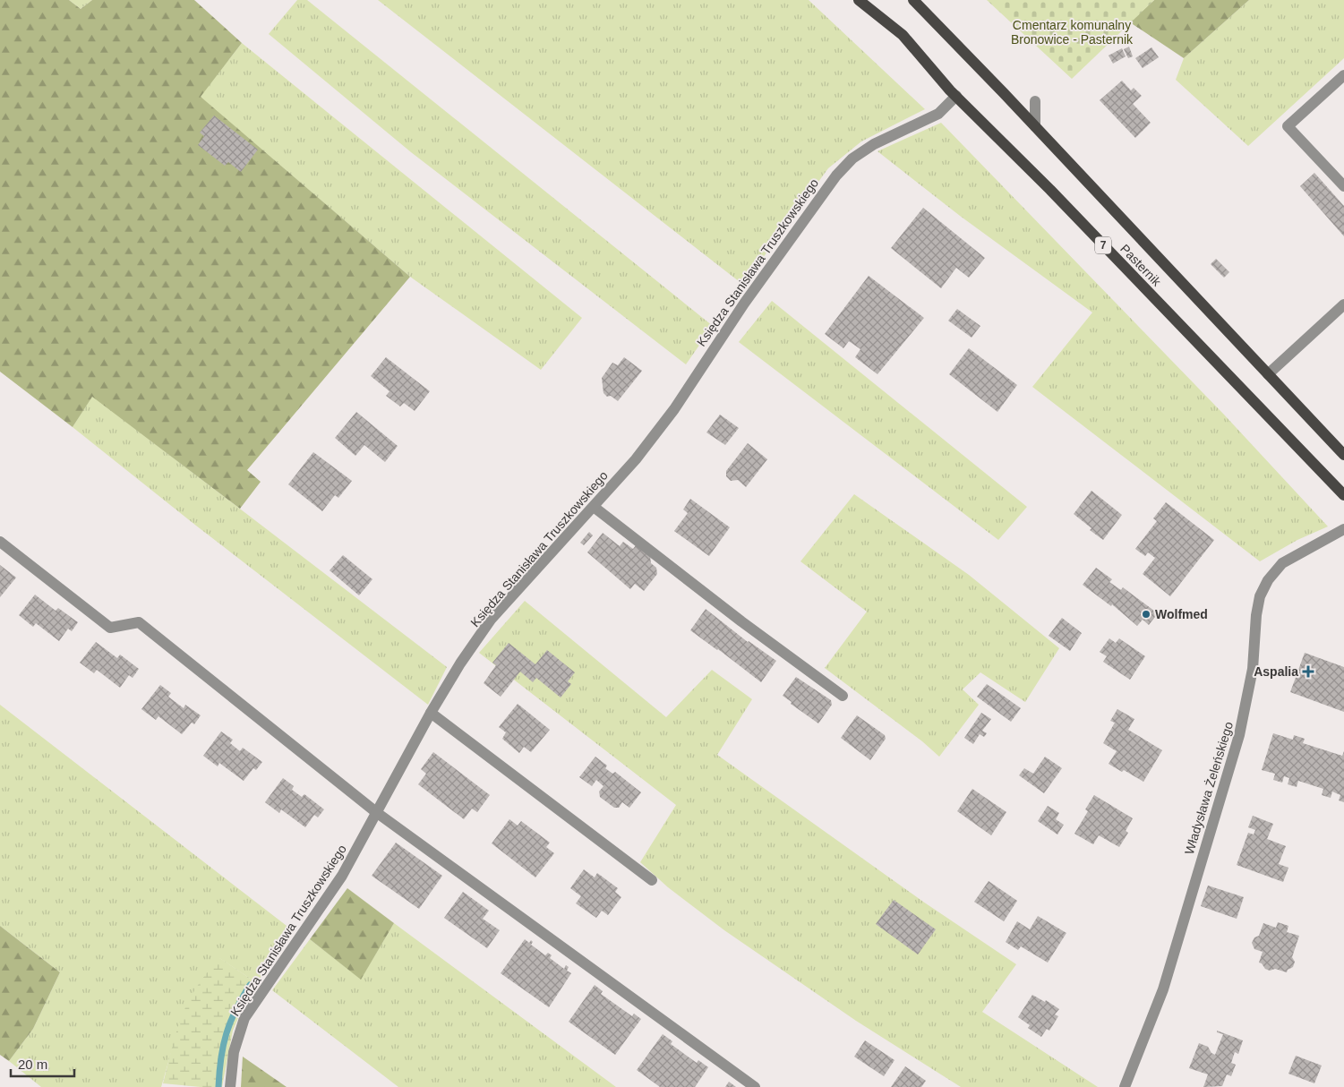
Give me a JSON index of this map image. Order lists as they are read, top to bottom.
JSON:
{
  "streets": {
    "main road": ["7", "Pasternik"],
    "street": ["Księdza Stanisława Truszkowskiego", "Władysława Żeleńskiego"]
  },
  "crossings": [
    ["Księdza Stanisława Truszkowskiego", "Pasternik"]
  ],
  "parks": ["Cmentarz komunalny Bronowice - Pasternik"],
  "places": {
    "other": ["Wolfmed"],
    "health": ["Aspalia"]
  },
  "scale_bar": "20 m"
}
